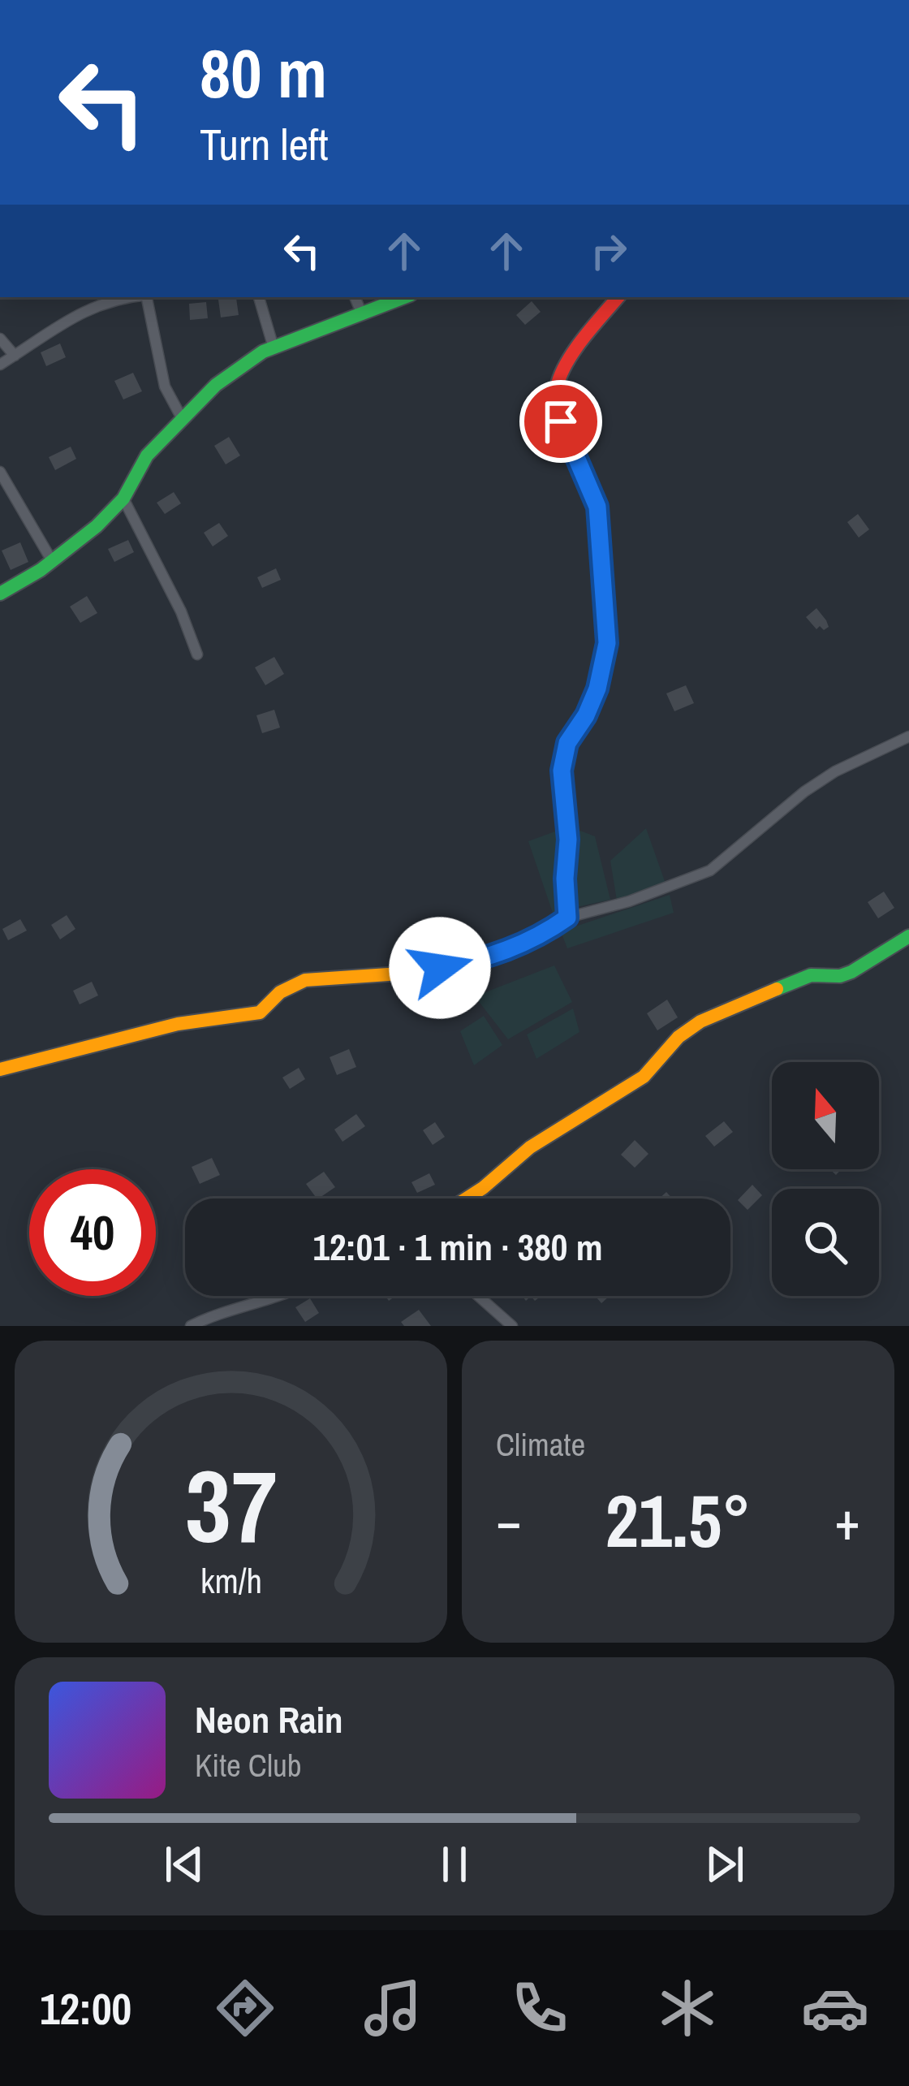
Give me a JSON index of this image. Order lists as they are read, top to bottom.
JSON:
{
  "north": "top",
  "page": {
    "turn": ["80 m", "Turn left"],
    "limit": "40",
    "trip": "12:01 · 1 min · 380 m",
    "tile": "Climate",
    "heat": ["−", "21.5°", "+"],
    "song": ["Neon Rain", "Kite Club"],
    "tabs": "12:00",
    "gauge": ["37", "km/h"]
  }
}
